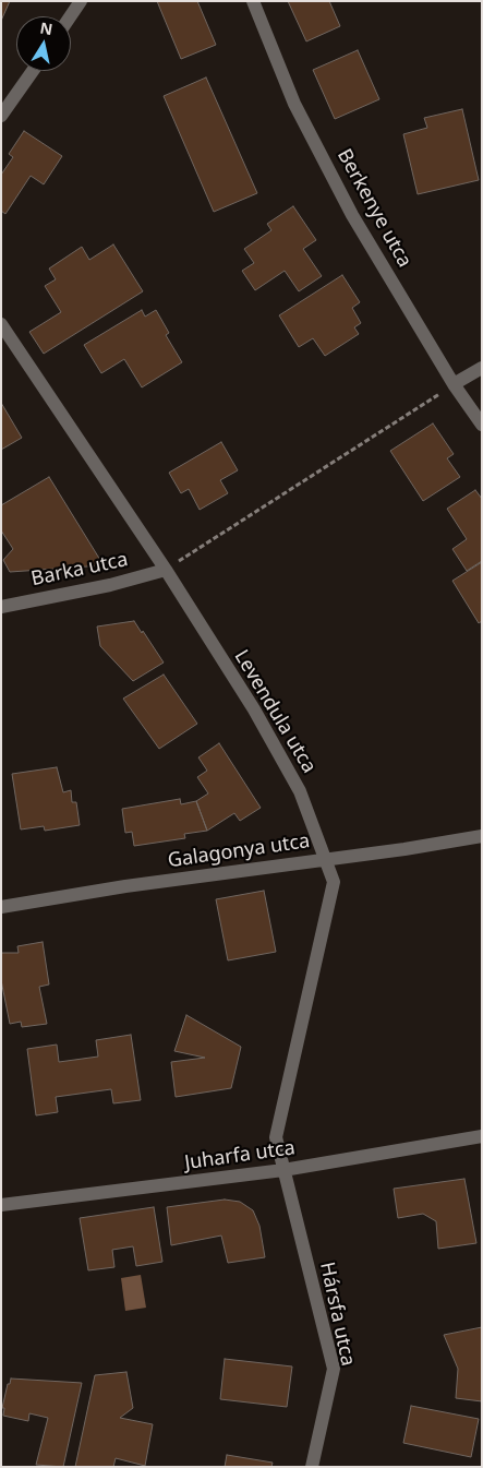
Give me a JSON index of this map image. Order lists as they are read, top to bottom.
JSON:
{
  "streets": {
    "street": [
      "Berkenye utca",
      "Barka utca",
      "Levendula utca",
      "Galagonya utca",
      "Juharfa utca",
      "Hársfa utca"
    ]
  },
  "crossings": [
    ["Barka utca", "Levendula utca"],
    ["Levendula utca", "Galagonya utca"],
    ["Levendula utca", "Juharfa utca"],
    ["Levendula utca", "Hársfa utca"],
    ["Juharfa utca", "Hársfa utca"]
  ],
  "north": "top"
}
